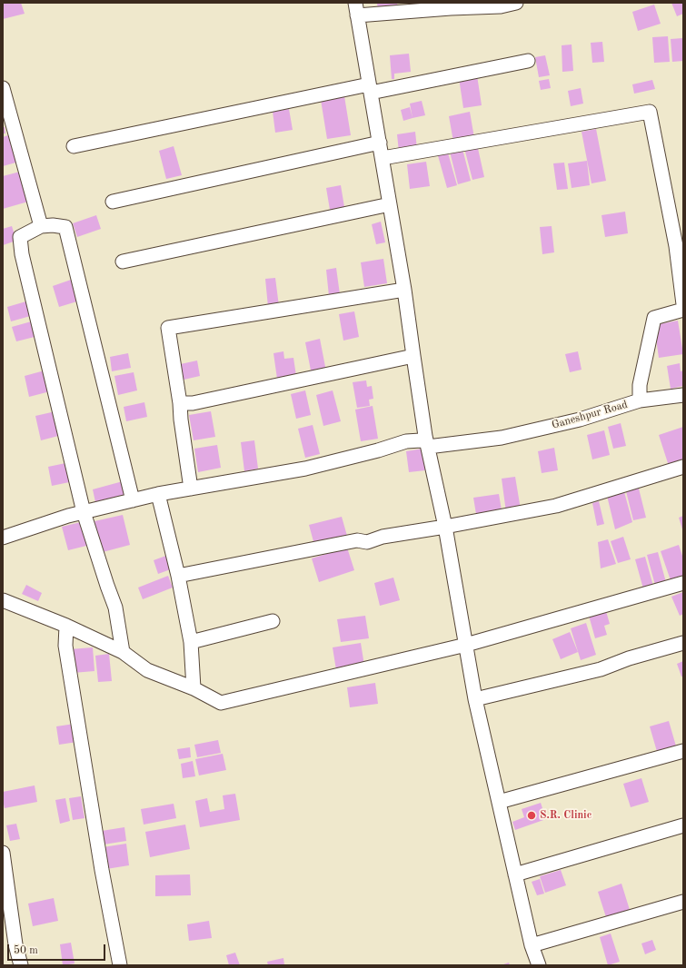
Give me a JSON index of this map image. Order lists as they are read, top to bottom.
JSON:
{
  "streets": {
    "street": ["Ganeshpur Road"]
  },
  "places": ["S.R. Clinic"],
  "scale_bar": "50 m"
}
